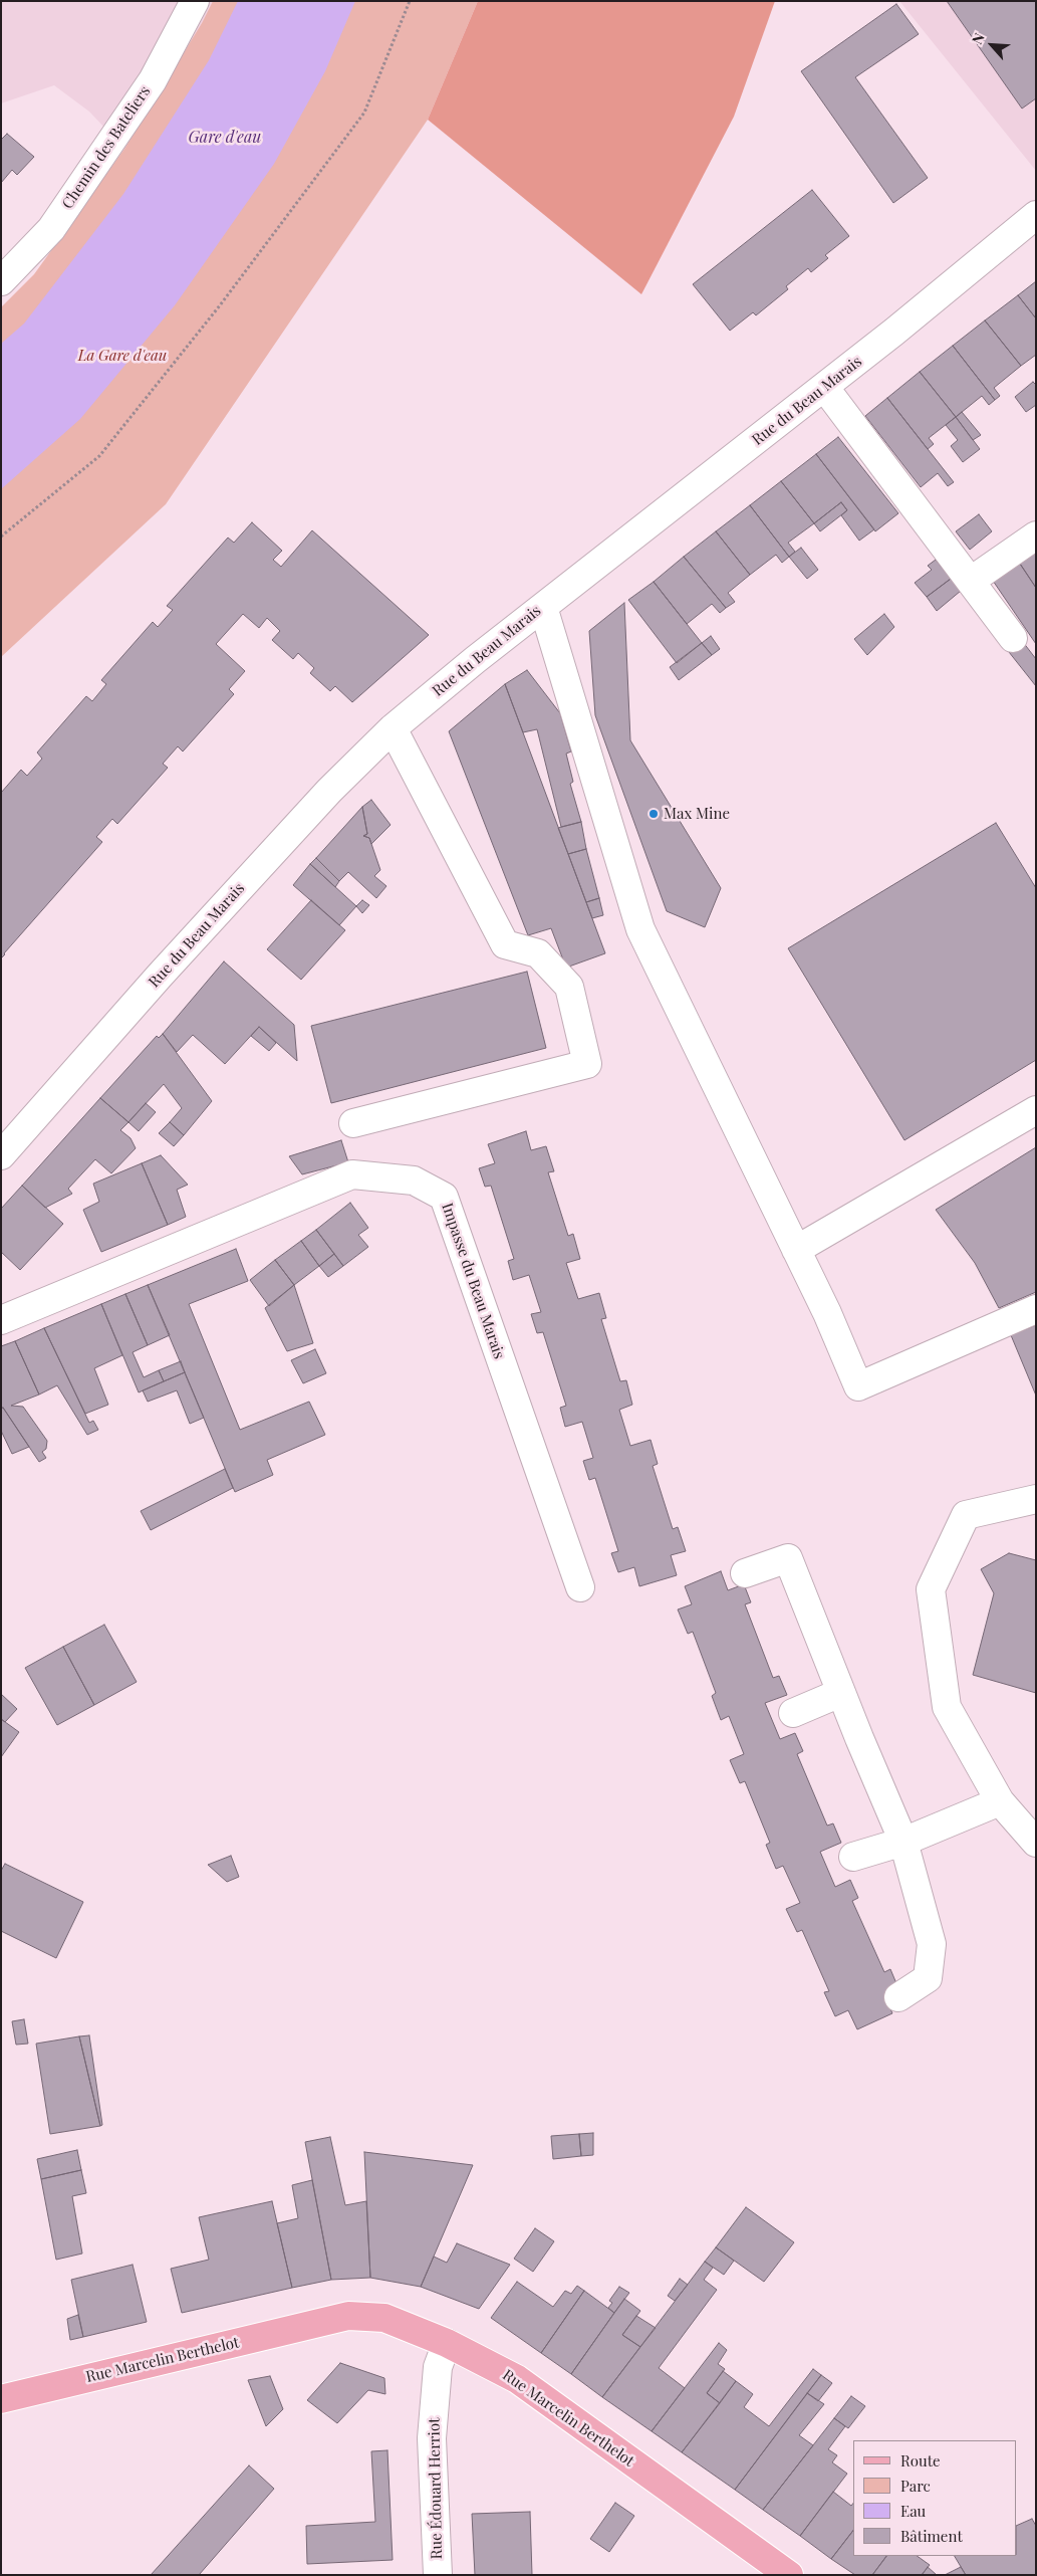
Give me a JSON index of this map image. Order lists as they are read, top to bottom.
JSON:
{
  "streets": {
    "main road": ["Rue Marcelin Berthelot"],
    "street": [
      "Chemin des Bateliers",
      "Rue du Beau Marais",
      "Impasse du Beau Marais",
      "Rue Édouard Herriot"
    ]
  },
  "crossings": [
    ["Rue Marcelin Berthelot", "Rue Édouard Herriot"]
  ],
  "water": ["Gare d'eau"],
  "parks": ["La Gare d'eau"],
  "places": ["Max Mine"],
  "legend": [
    "Route",
    "Parc",
    "Eau",
    "Bâtiment"
  ],
  "north": "top left"
}
